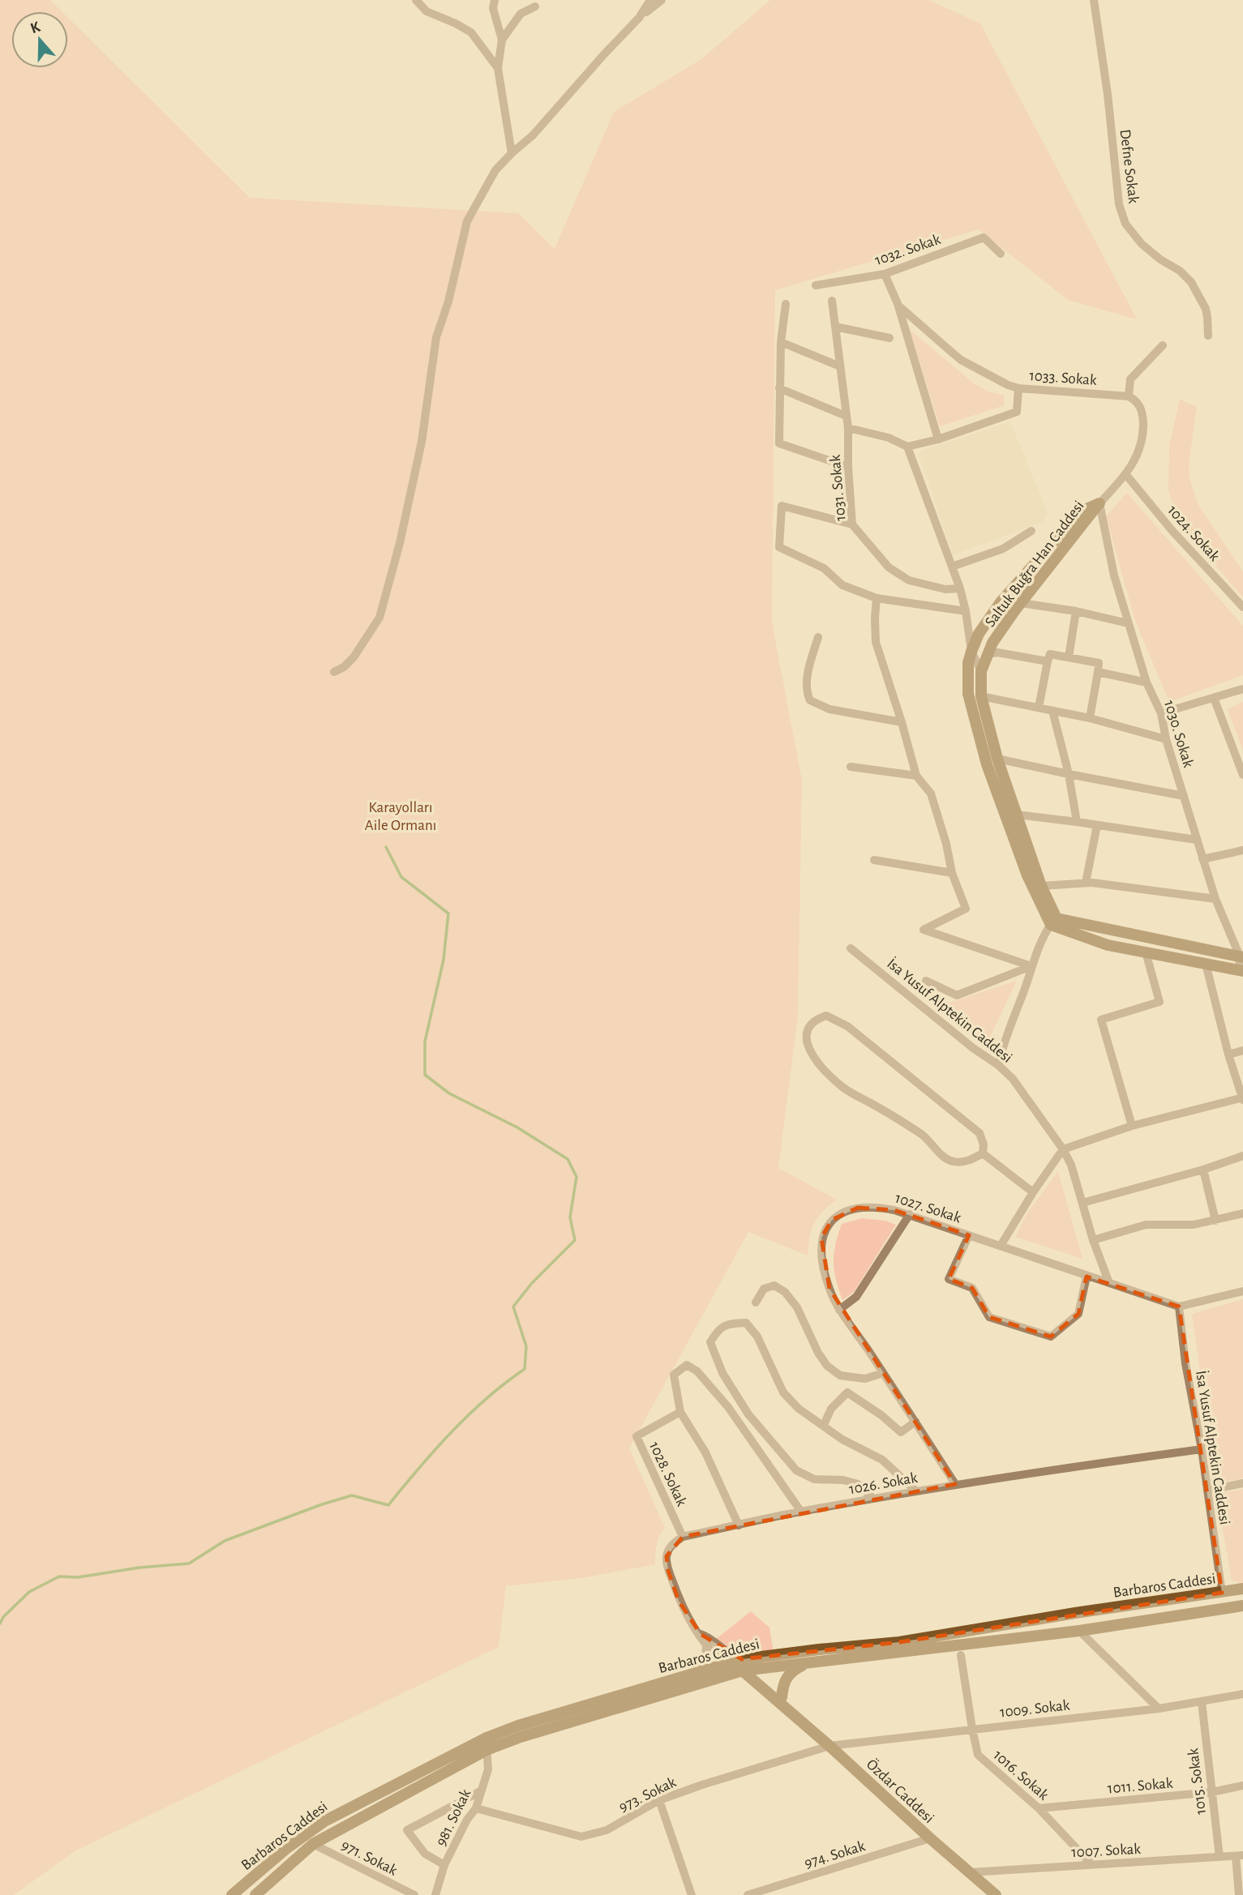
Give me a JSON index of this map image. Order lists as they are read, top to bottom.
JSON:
{
  "streets": {
    "main road": ["Saltuk Buğra Han Caddesi", "Barbaros Caddesi", "Özdar Caddesi"],
    "street": [
      "Defne Sokak",
      "1032. Sokak",
      "1033. Sokak",
      "1031. Sokak",
      "1024. Sokak",
      "1030. Sokak",
      "İsa Yusuf Alptekin Caddesi",
      "1027. Sokak",
      "1028. Sokak",
      "1026. Sokak",
      "1009. Sokak",
      "1016. Sokak",
      "1015. Sokak",
      "1011. Sokak",
      "973. Sokak",
      "981. Sokak",
      "1007. Sokak",
      "974. Sokak",
      "971. Sokak"
    ]
  },
  "crossings": [
    ["1032. Sokak", "1033. Sokak"],
    ["Saltuk Buğra Han Caddesi", "1030. Sokak"],
    ["İsa Yusuf Alptekin Caddesi", "1027. Sokak"],
    ["İsa Yusuf Alptekin Caddesi", "1026. Sokak"],
    ["İsa Yusuf Alptekin Caddesi", "Barbaros Caddesi"],
    ["1027. Sokak", "1026. Sokak"],
    ["1028. Sokak", "1026. Sokak"],
    ["Barbaros Caddesi", "Özdar Caddesi"],
    ["Barbaros Caddesi", "981. Sokak"],
    ["Barbaros Caddesi", "971. Sokak"],
    ["1009. Sokak", "1016. Sokak"],
    ["1009. Sokak", "1015. Sokak"],
    ["1009. Sokak", "Özdar Caddesi"],
    ["1009. Sokak", "973. Sokak"],
    ["1016. Sokak", "1011. Sokak"],
    ["1016. Sokak", "1007. Sokak"],
    ["1015. Sokak", "1011. Sokak"],
    ["1015. Sokak", "1007. Sokak"],
    ["Özdar Caddesi", "973. Sokak"],
    ["Özdar Caddesi", "1007. Sokak"],
    ["Özdar Caddesi", "974. Sokak"],
    ["973. Sokak", "981. Sokak"]
  ],
  "parks": ["Karayolları Aile Ormanı"],
  "north": "top"
}
